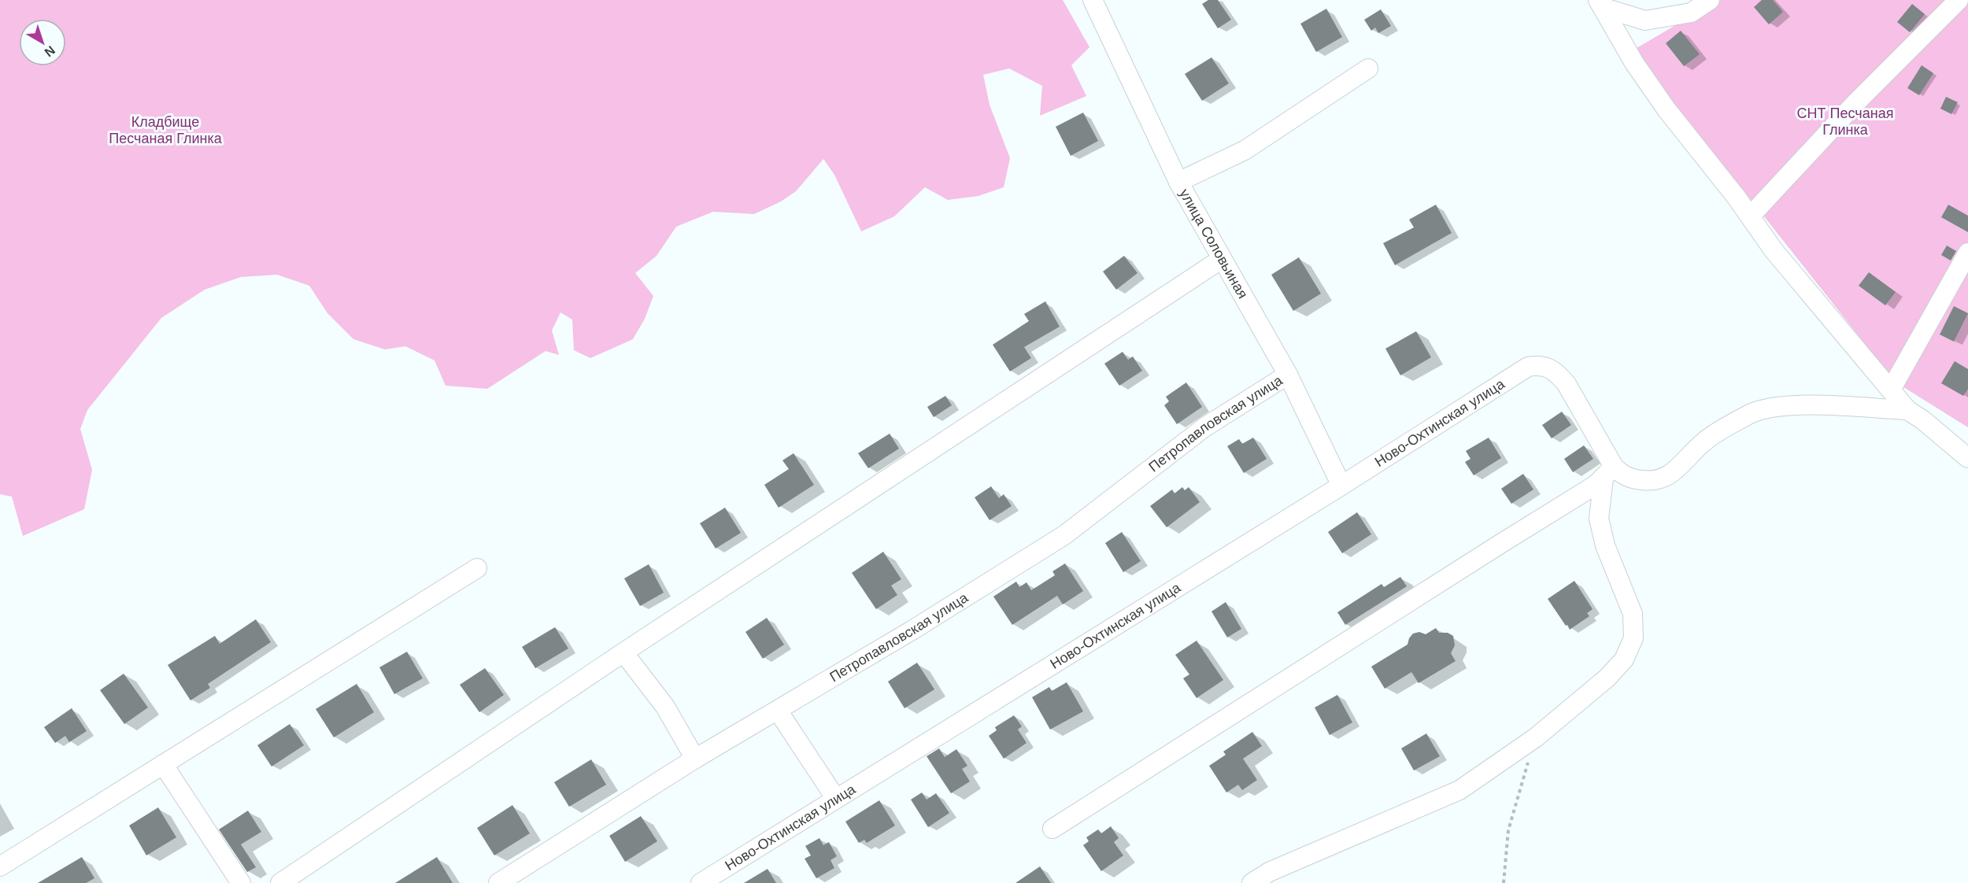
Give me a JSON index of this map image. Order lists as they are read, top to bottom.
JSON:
{
  "streets": {
    "street": ["улица Соловьиная", "Ново-Охтинская улица", "Петропавловская улица"]
  },
  "crossings": [
    ["улица Соловьиная", "Ново-Охтинская улица"],
    ["улица Соловьиная", "Петропавловская улица"]
  ],
  "parks": ["СНТ Песчаная Глинка", "Кладбище Песчаная Глинка"],
  "north": "bottom right"
}
